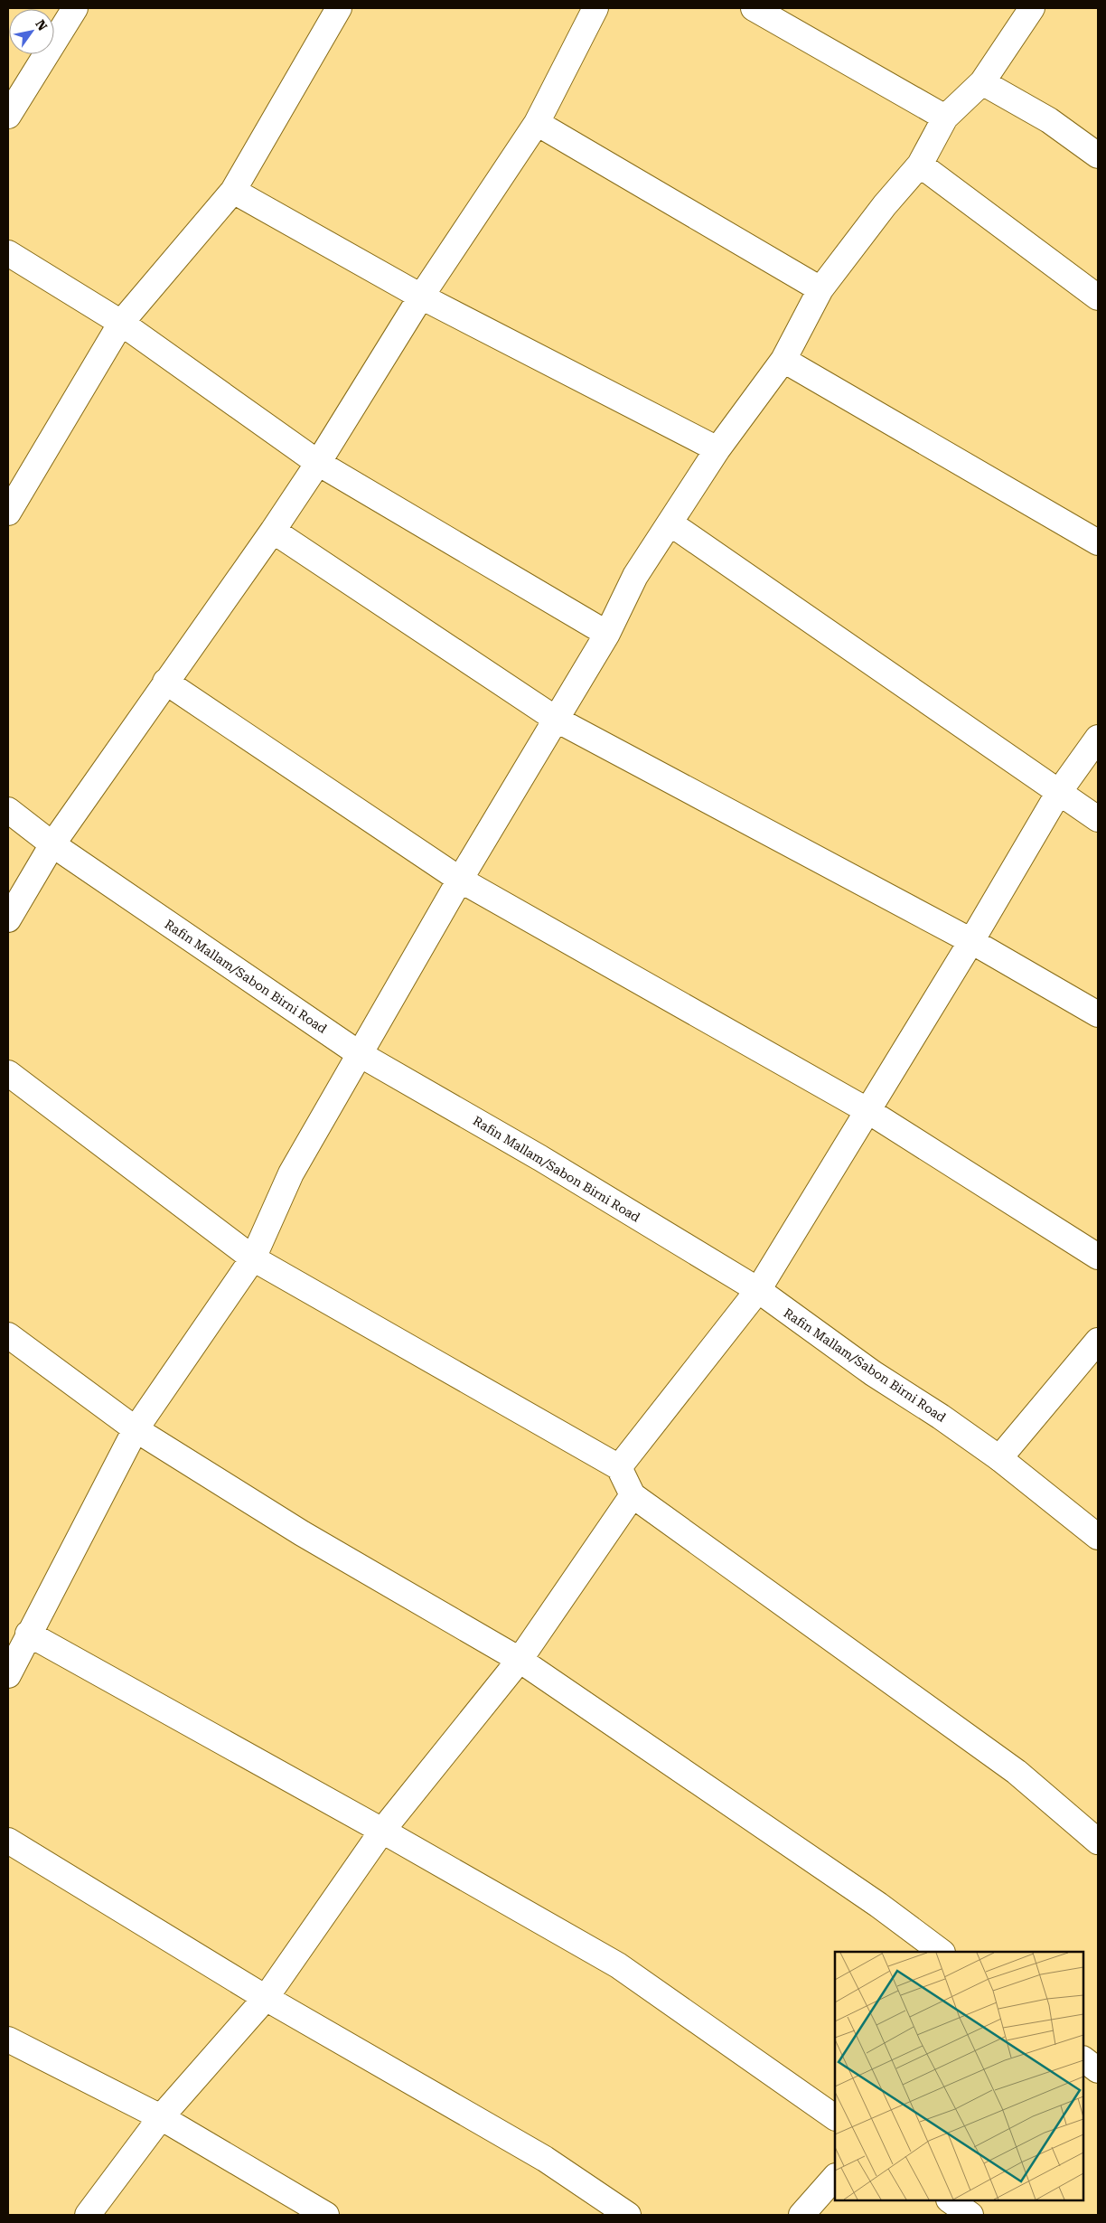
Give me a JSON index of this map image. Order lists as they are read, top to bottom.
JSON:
{
  "streets": {
    "street": ["Rafin Mallam/Sabon Birni Road"]
  },
  "north": "top right"
}
